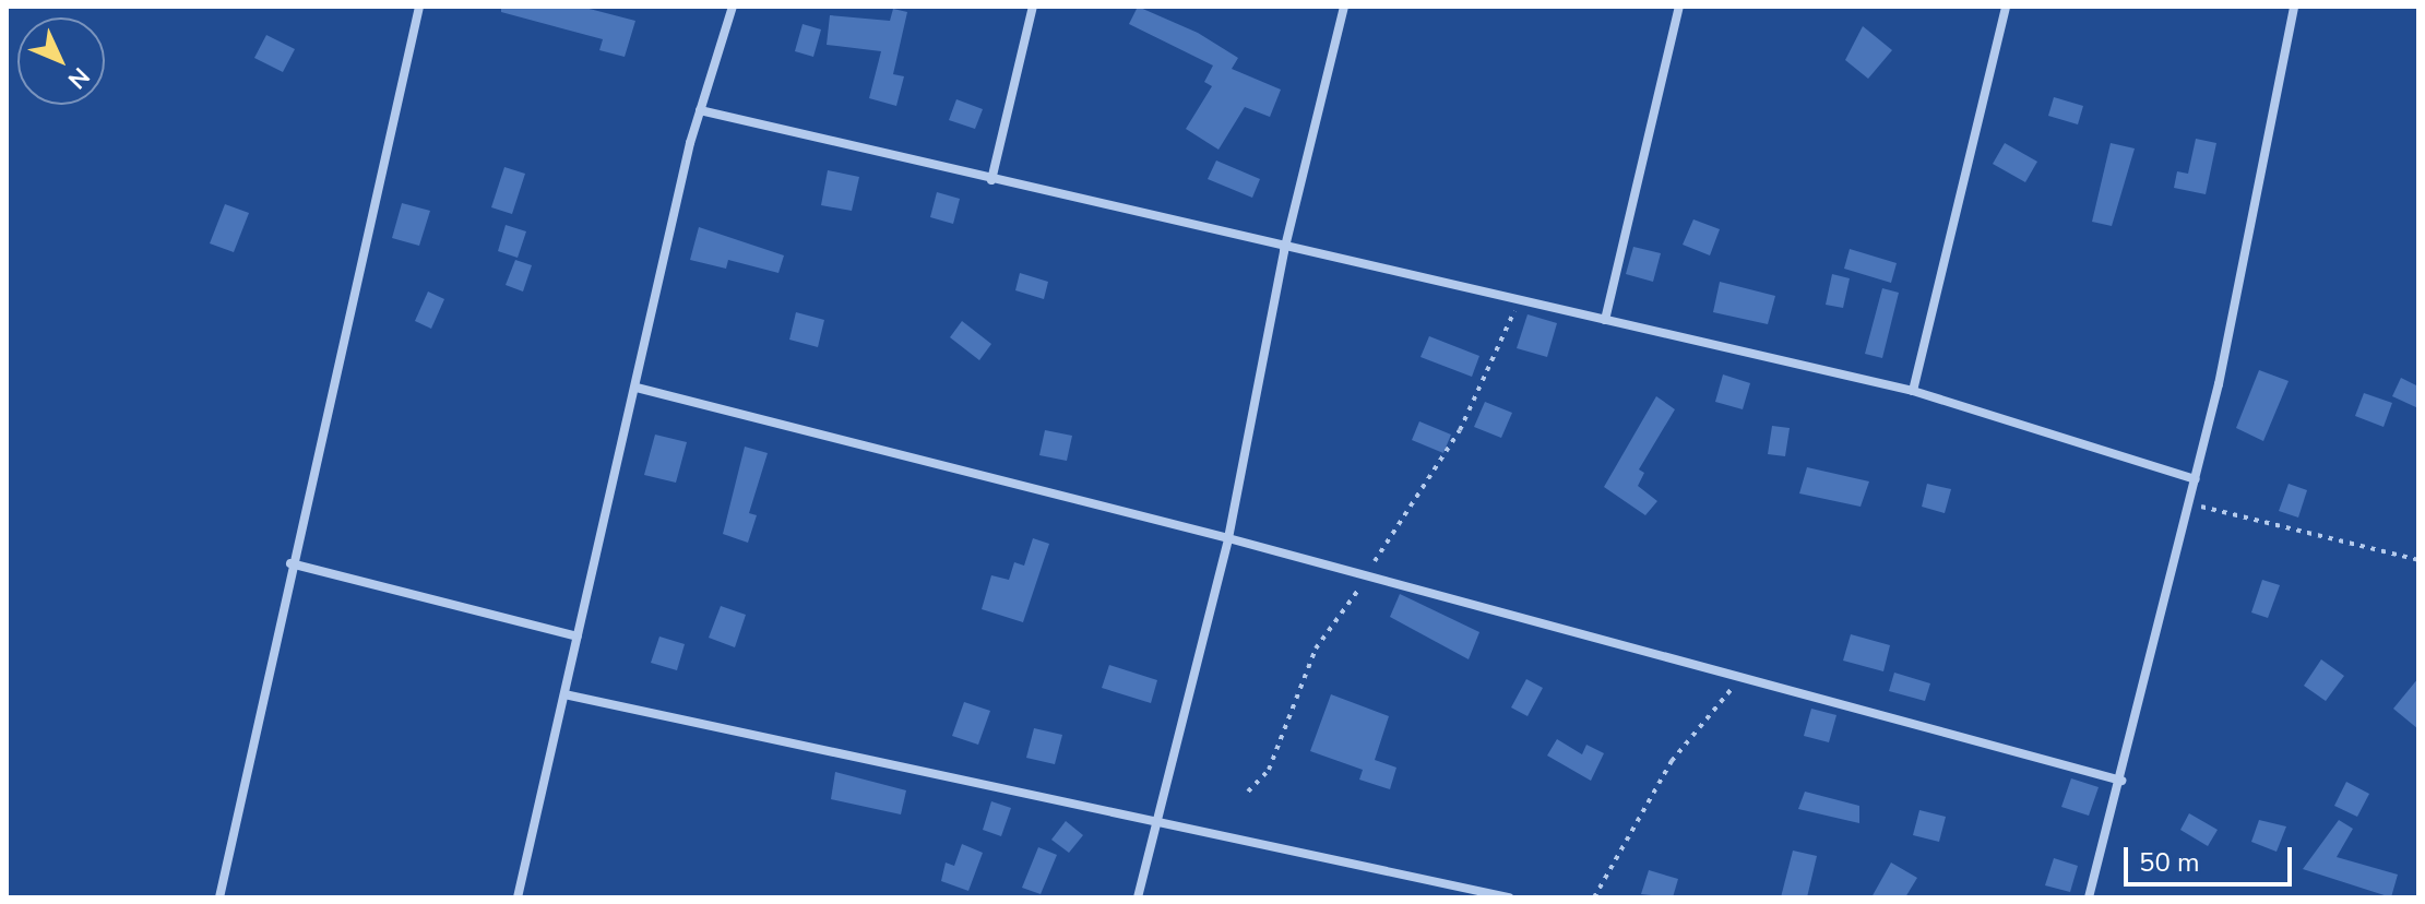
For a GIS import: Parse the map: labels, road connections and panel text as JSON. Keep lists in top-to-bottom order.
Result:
{
  "scale_bar": "50 m",
  "north": "bottom right"
}
